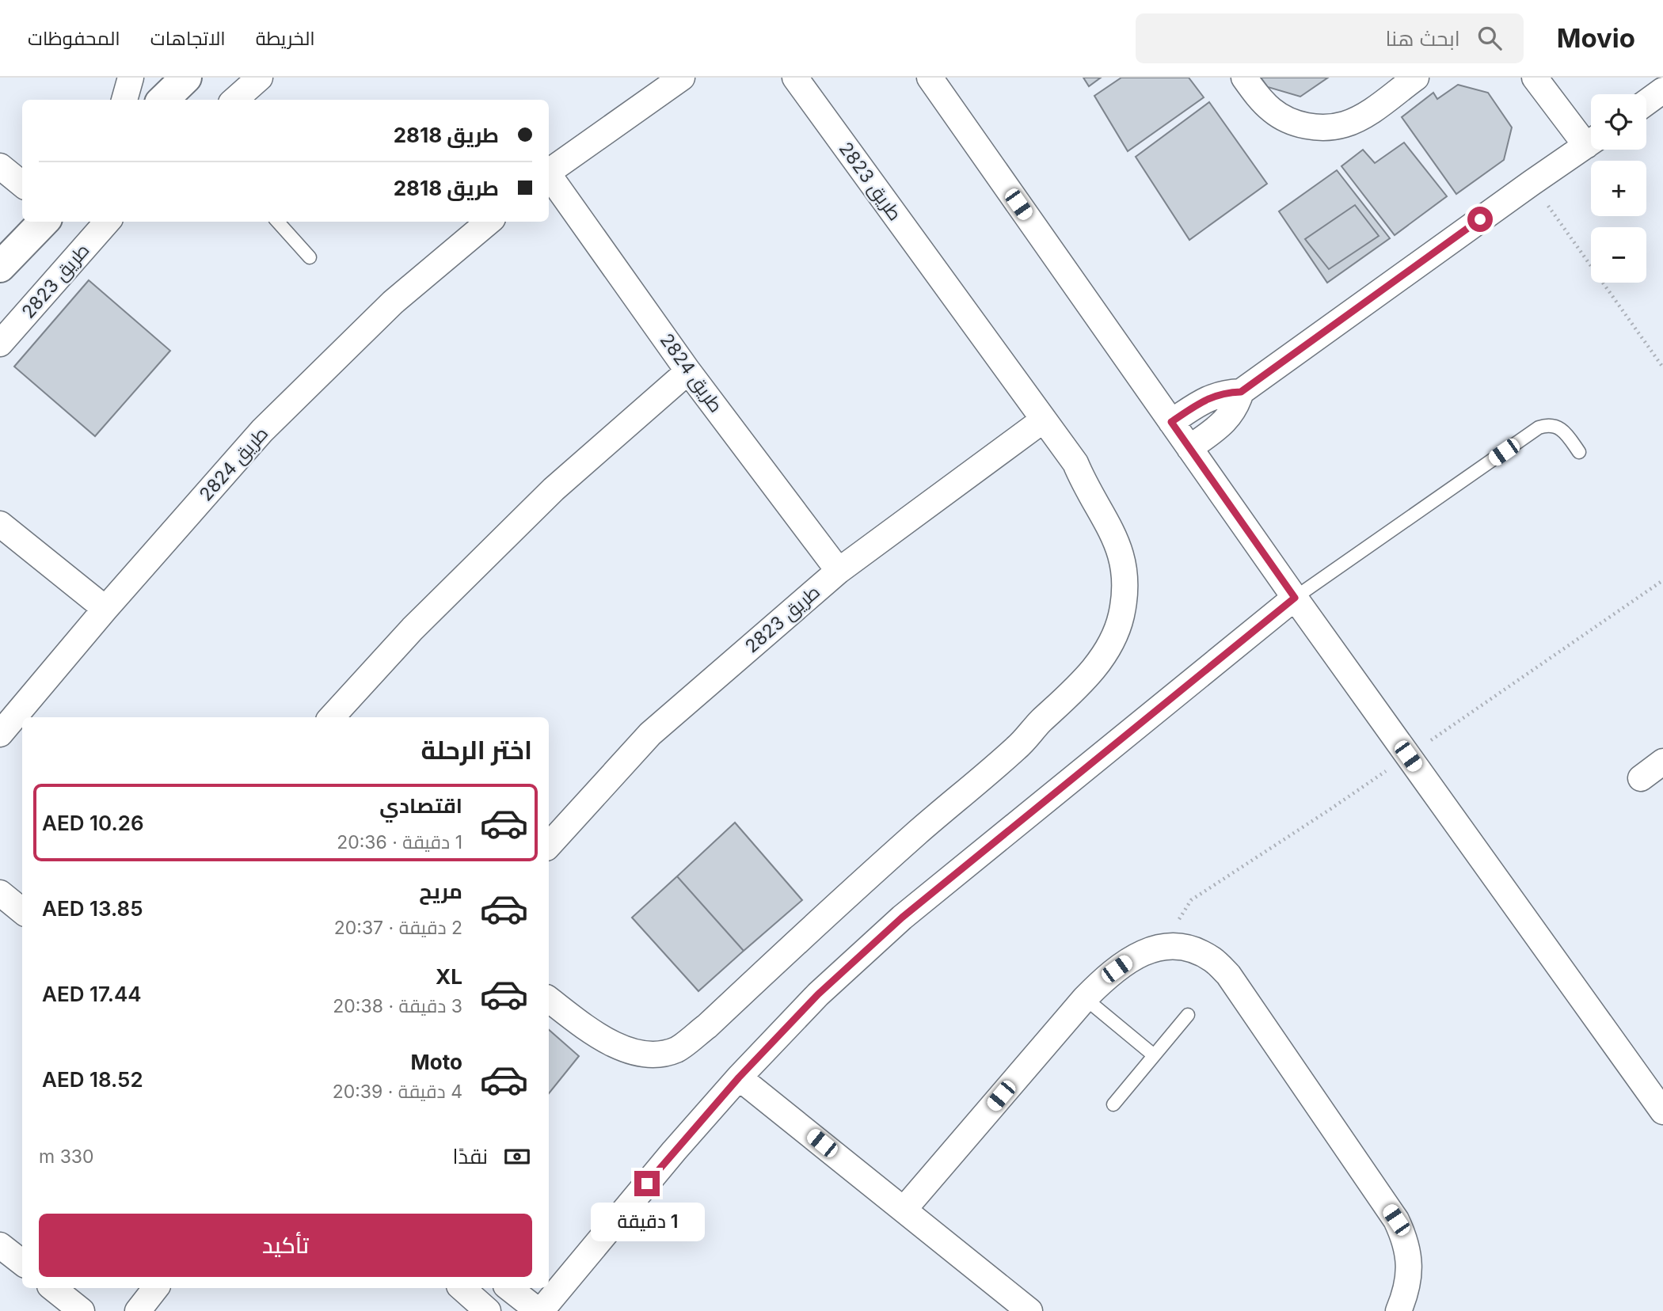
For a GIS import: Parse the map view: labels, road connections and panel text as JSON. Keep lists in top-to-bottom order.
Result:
{
  "streets": {
    "street": ["طريق 2823", "طريق 2824"]
  },
  "crossings": [
    ["طريق 2823", "طريق 2824"]
  ],
  "page": {
    "header": "Movio",
    "search": "ابحث هنا",
    "nav": ["الخريطة", "الاتجاهات", "المحفوظات"],
    "map_buttons": ["+", "−"],
    "banner": ["طريق 2818", "طريق 2818"],
    "heading": "اختر الرحلة",
    "list": [
      {
        "name": "اقتصادي",
        "note": "1 دقيقة · 20:36",
        "value": "AED 10.26"
      },
      {
        "name": "مريح",
        "note": "2 دقيقة · 20:37",
        "value": "AED 13.85"
      },
      {
        "name": "XL",
        "note": "3 دقيقة · 20:38",
        "value": "AED 17.44"
      },
      {
        "name": "Moto",
        "note": "4 دقيقة · 20:39",
        "value": "AED 18.52"
      }
    ],
    "pay": ["نقدًا", "330 m"],
    "bubble": "1 دقيقة",
    "buttons": "تأكيد"
  }
}
